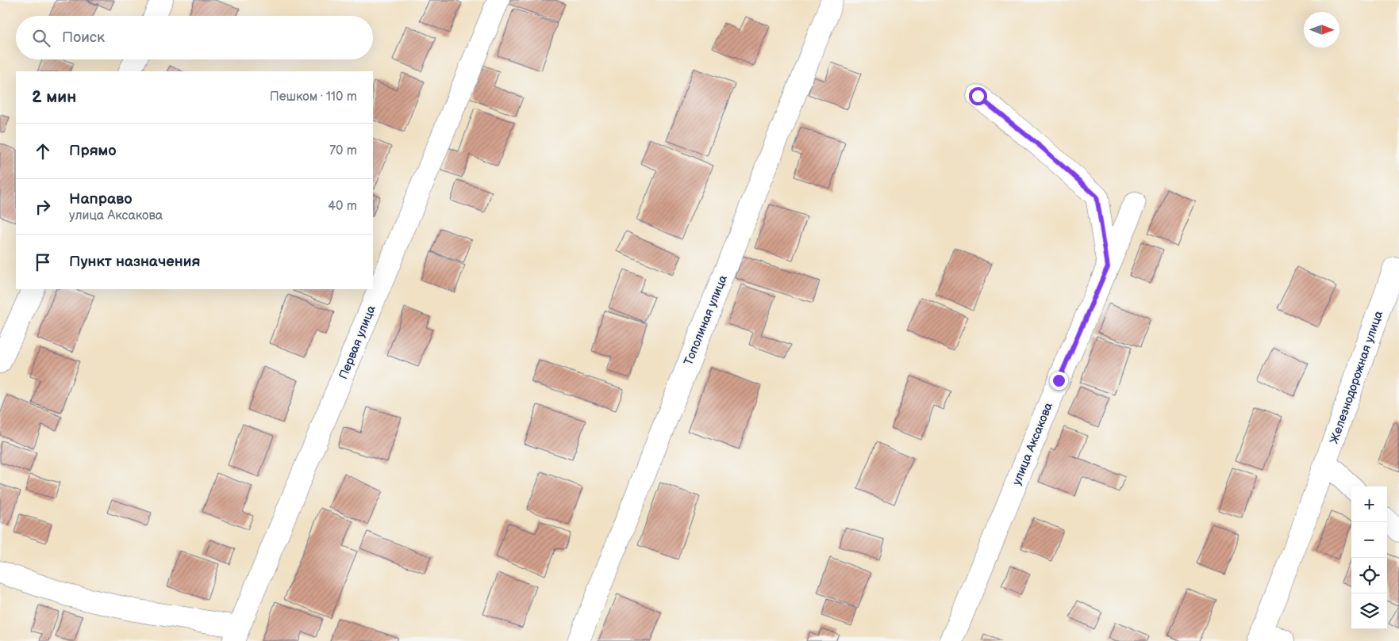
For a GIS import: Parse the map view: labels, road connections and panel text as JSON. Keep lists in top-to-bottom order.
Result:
{
  "streets": {
    "street": [
      "Тополиная улица",
      "Первая улица",
      "Железнодорожная улица",
      "улица Аксакова"
    ]
  },
  "north": "right",
  "page": {
    "search": "Поиск",
    "heading": ["2 мин", "Пешком · 110 m"],
    "list": [
      ["Прямо", "70 m"],
      ["Направо", "улица Аксакова", "40 m"],
      "Пункт назначения"
    ],
    "map_buttons": ["+", "−"]
  }
}
